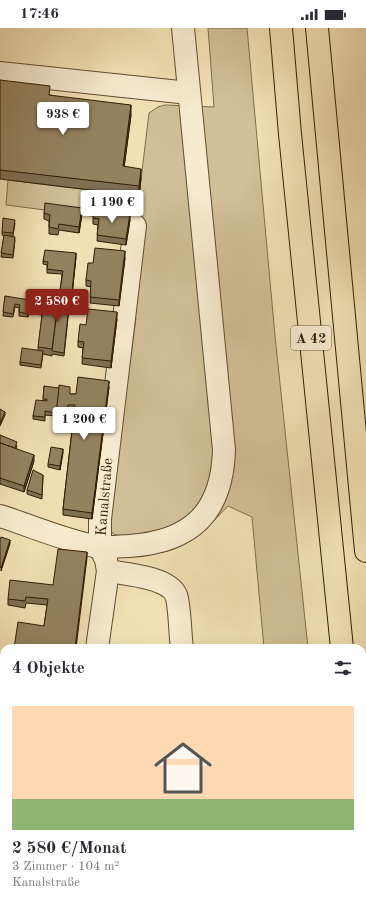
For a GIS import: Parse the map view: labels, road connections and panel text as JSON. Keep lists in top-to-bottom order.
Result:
{
  "streets": {
    "highway": ["A 42"],
    "street": ["Kanalstraße"]
  },
  "page": {
    "status": "17:46",
    "price": [
      "938 €",
      "1 190 €",
      "2 580 €",
      "1 200 €"
    ],
    "heading": "4 Objekte",
    "list": [
      {
        "name": "2 580 €/Monat",
        "note": "3 Zimmer · 104 m² · Kanalstraße"
      }
    ]
  }
}
